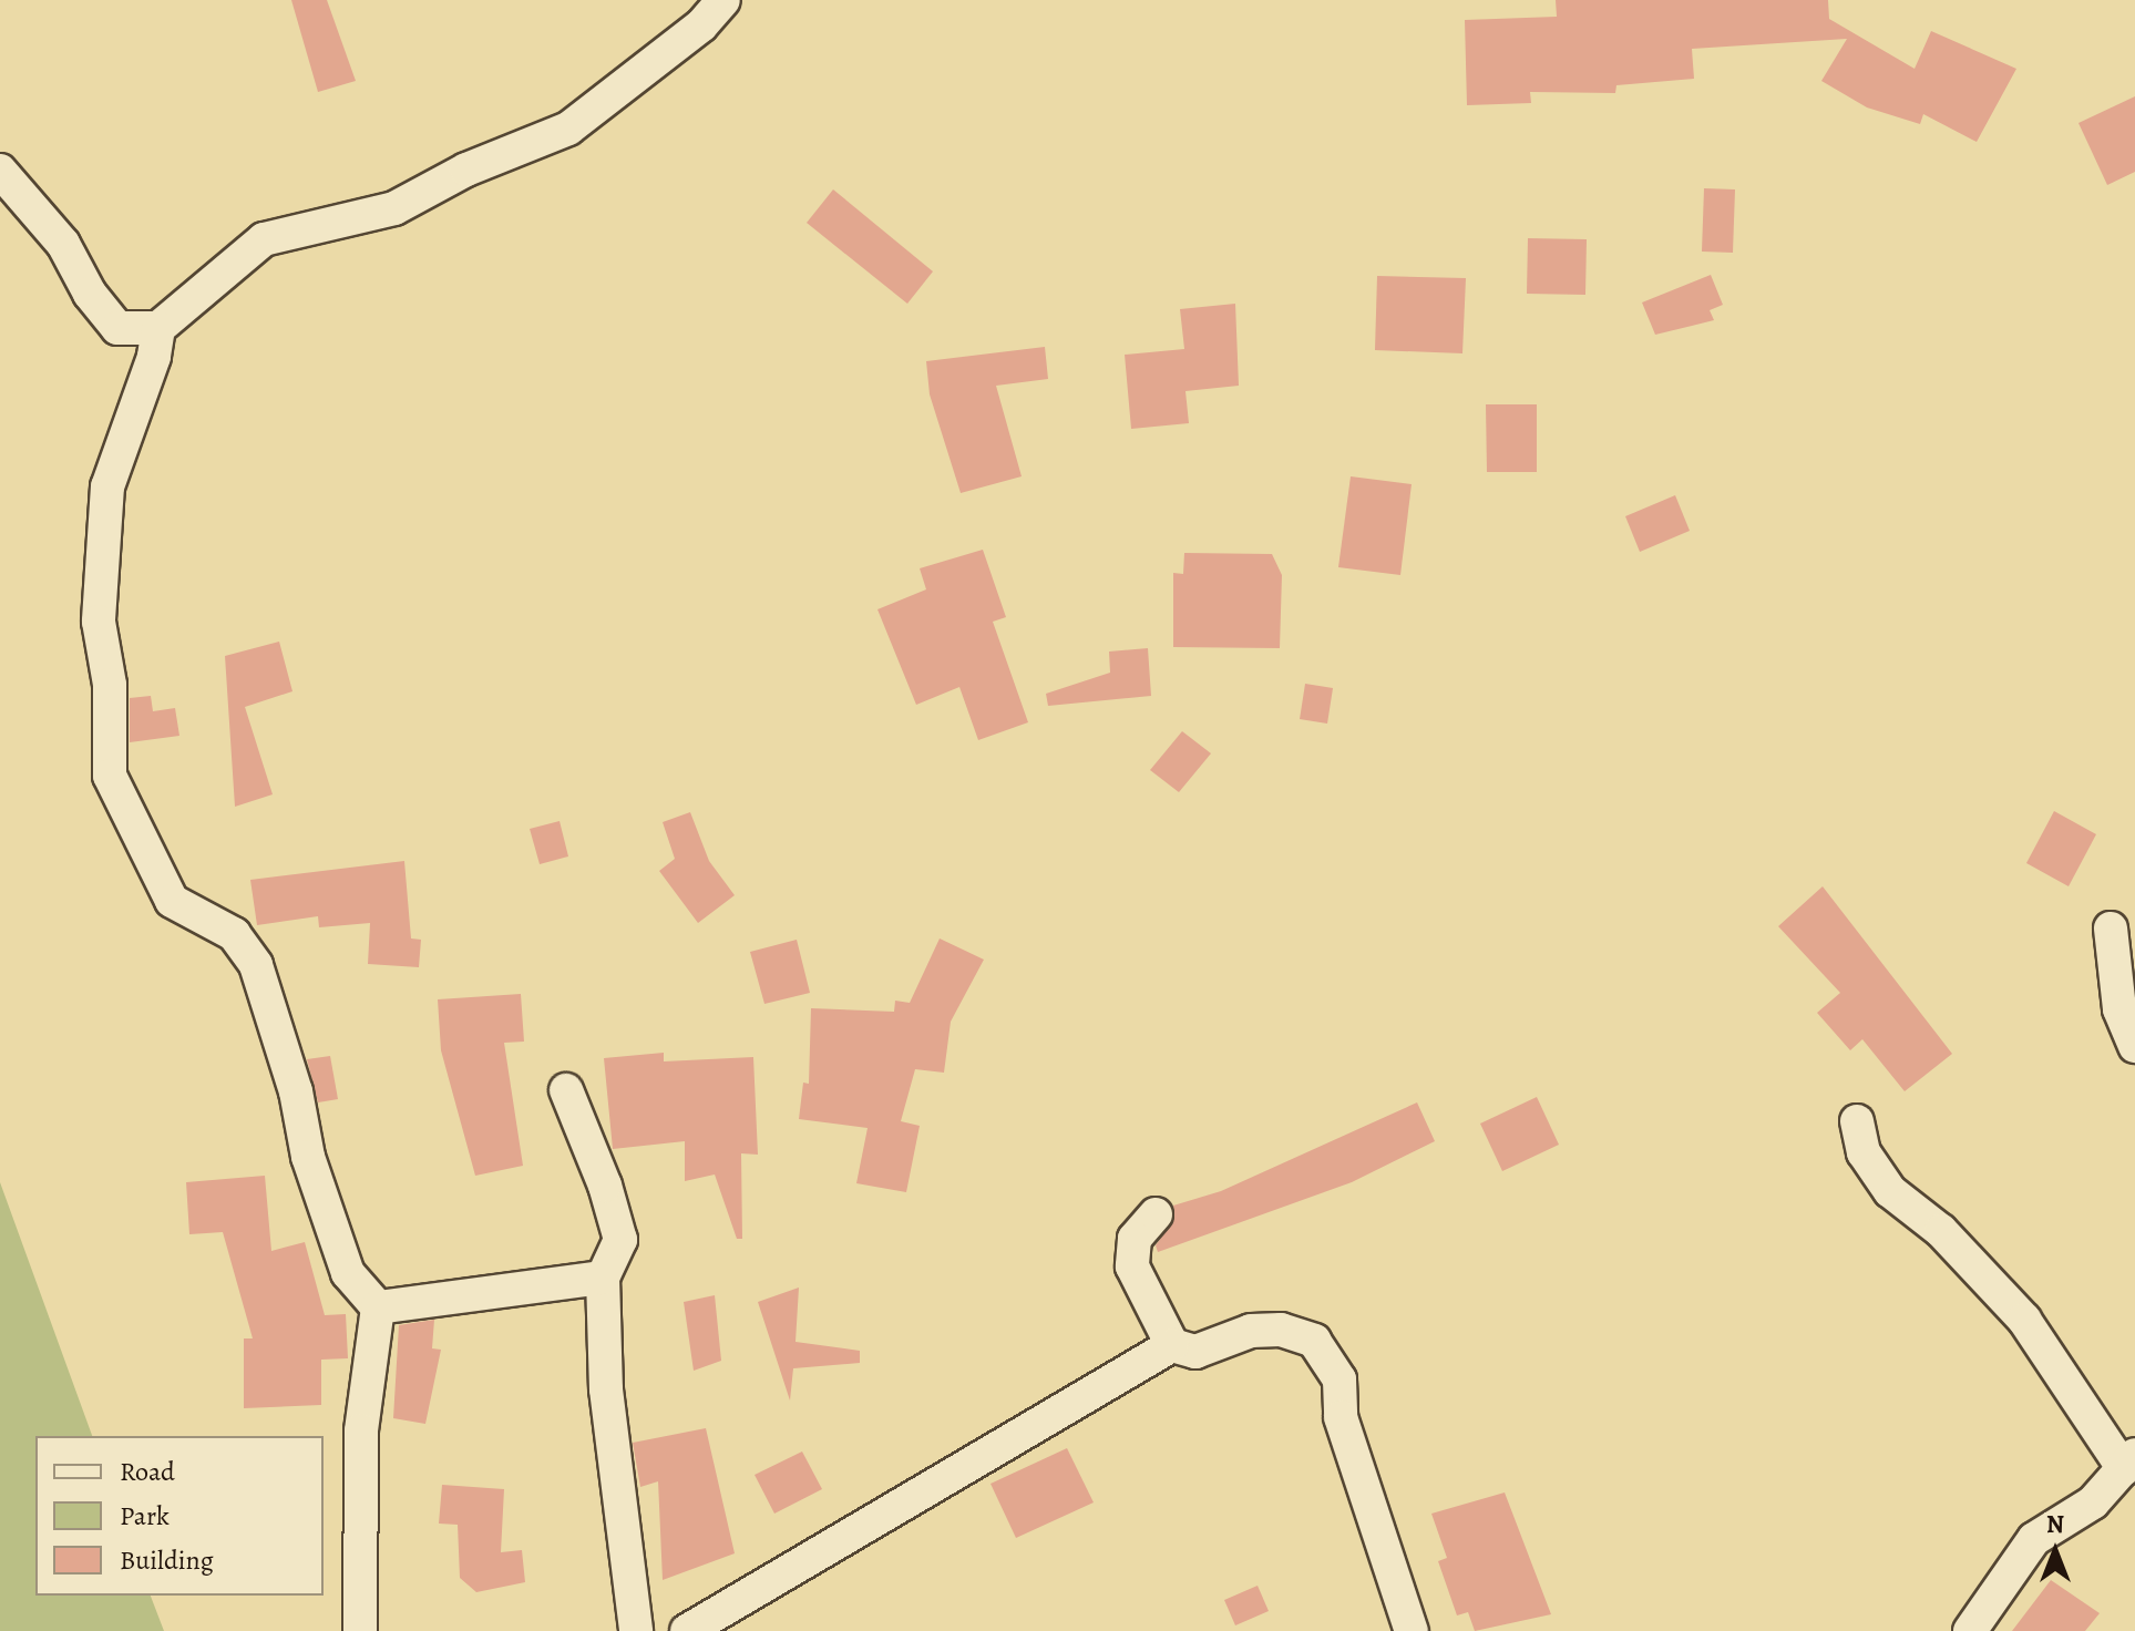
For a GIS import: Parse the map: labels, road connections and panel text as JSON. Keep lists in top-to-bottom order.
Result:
{
  "legend": ["Road", "Park", "Building"],
  "north": "top"
}
